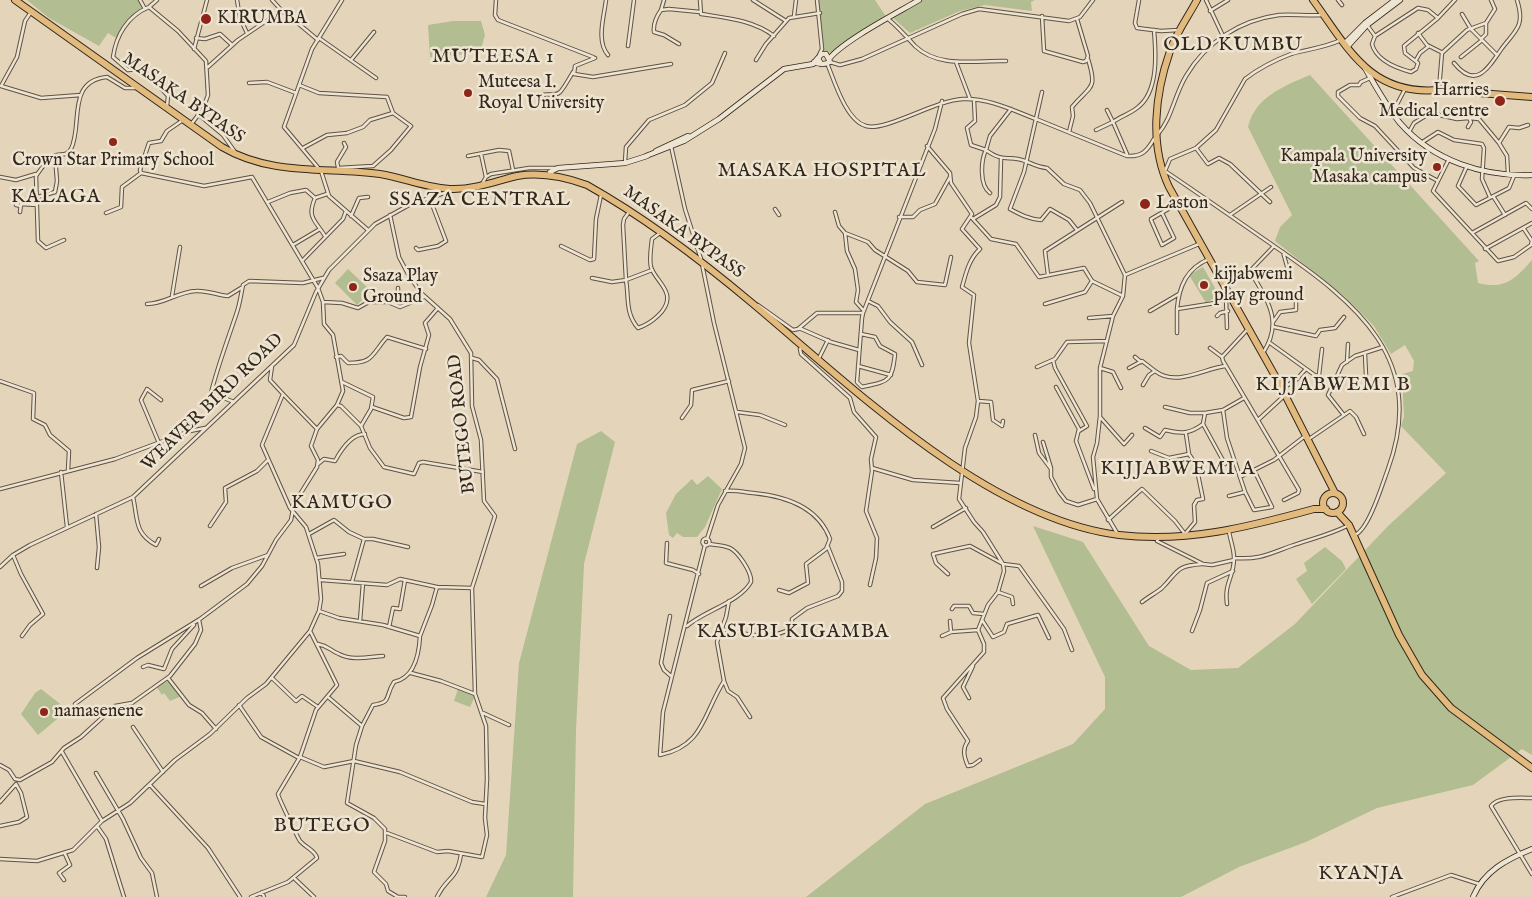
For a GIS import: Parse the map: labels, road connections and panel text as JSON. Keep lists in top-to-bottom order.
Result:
{
  "streets": {
    "highway": ["MASAKA BYPASS"],
    "street": ["WEAVER BIRD ROAD", "BUTEGO ROAD"]
  },
  "crossings": [
    ["MASAKA BYPASS", "WEAVER BIRD ROAD"],
    ["WEAVER BIRD ROAD", "BUTEGO ROAD"]
  ],
  "districts": [
    "OLD KUMBU",
    "MUTEESA 1",
    "MASAKA HOSPITAL",
    "KALAGA",
    "SSAZA CENTRAL",
    "KIJJABWEMI B",
    "KIJJABWEMI A",
    "KAMUGO",
    "KASUBI KIGAMBA",
    "BUTEGO",
    "KYANJA"
  ],
  "places": [
    "KIRUMBA",
    "Muteesa I. Royal University",
    "Harries Medical centre",
    "Crown Star Primary School",
    "Kampala University Masaka campus",
    "Laston",
    "kijjabwemi play ground",
    "Ssaza Play Ground",
    "namasenene"
  ]
}
